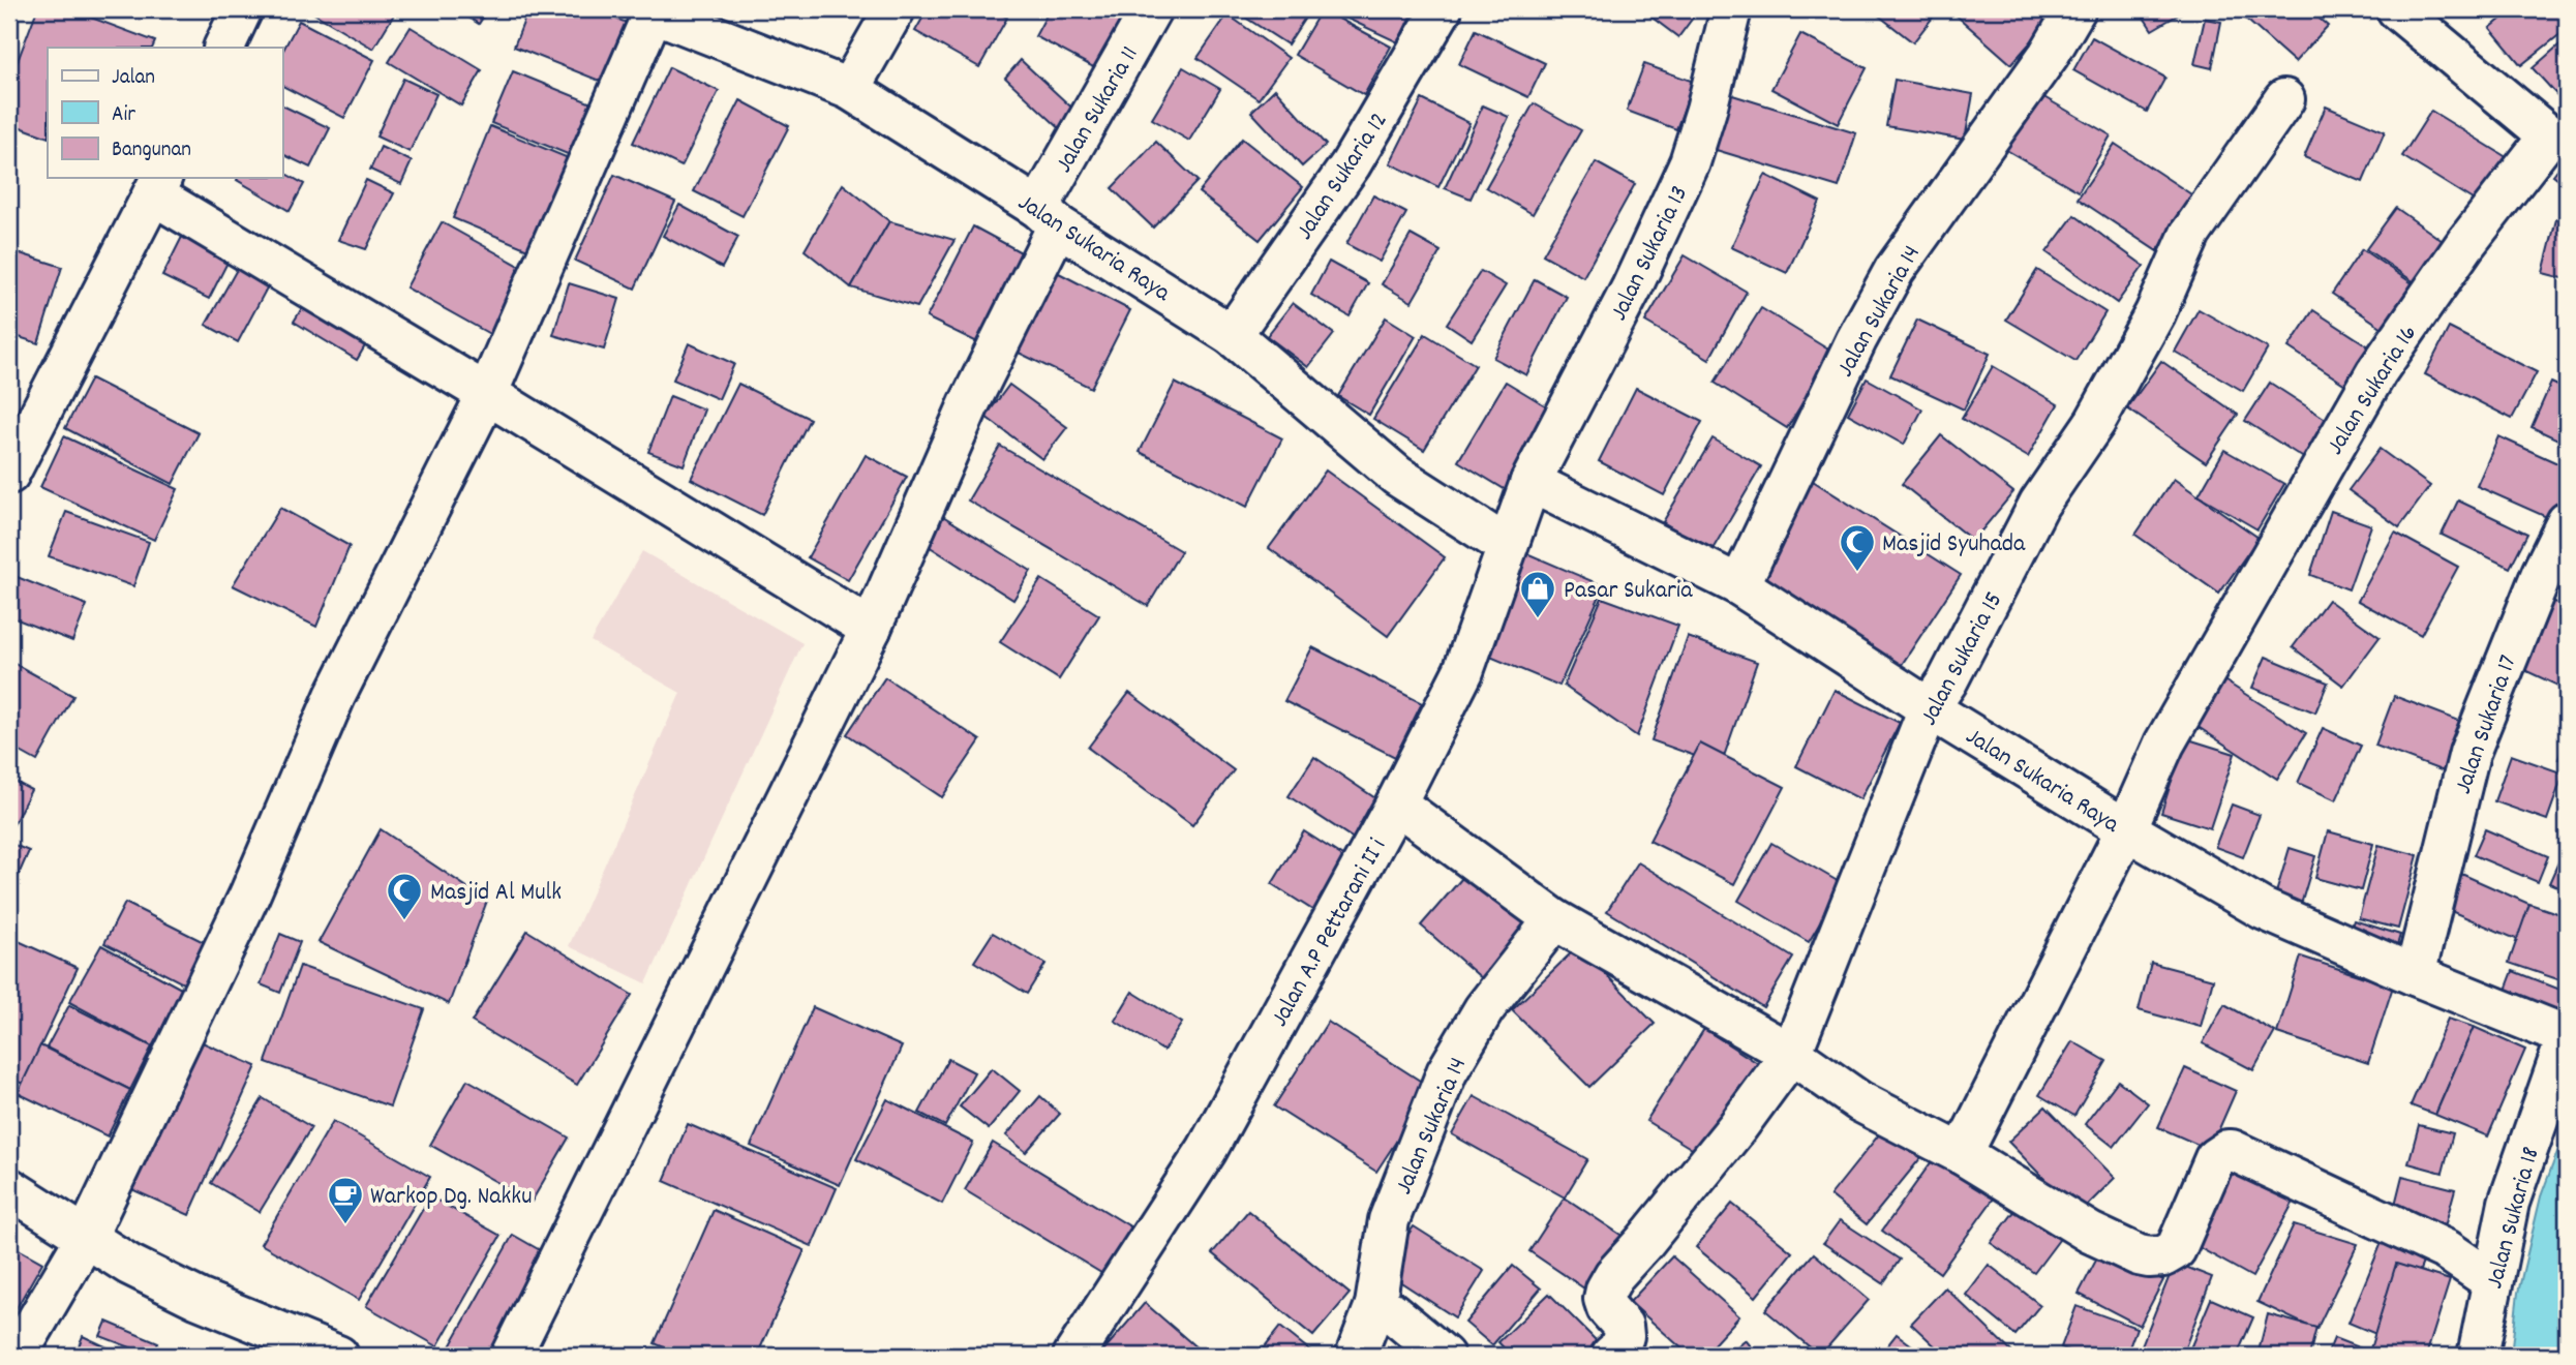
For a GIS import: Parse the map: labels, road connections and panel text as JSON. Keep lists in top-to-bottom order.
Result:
{
  "streets": {
    "street": [
      "Jalan Sukaria 11",
      "Jalan Sukaria 12",
      "Jalan Sukaria Raya",
      "Jalan Sukaria 13",
      "Jalan Sukaria 14",
      "Jalan Sukaria 16",
      "Jalan Sukaria 15",
      "Jalan Sukaria 17",
      "Jalan A.P Pettarani II i",
      "Jalan Sukaria 18"
    ]
  },
  "crossings": [
    ["Jalan Sukaria 11", "Jalan Sukaria Raya"],
    ["Jalan Sukaria 12", "Jalan Sukaria Raya"],
    ["Jalan Sukaria Raya", "Jalan Sukaria 13"],
    ["Jalan Sukaria Raya", "Jalan Sukaria 14"],
    ["Jalan Sukaria Raya", "Jalan Sukaria 16"],
    ["Jalan Sukaria Raya", "Jalan Sukaria 15"],
    ["Jalan Sukaria Raya", "Jalan Sukaria 17"],
    ["Jalan Sukaria Raya", "Jalan A.P Pettarani II i"],
    ["Jalan Sukaria Raya", "Jalan Sukaria 18"],
    ["Jalan Sukaria 13", "Jalan A.P Pettarani II i"]
  ],
  "places": {
    "mosque": ["Masjid Syuhada", "Masjid Al Mulk"],
    "shop": ["Pasar Sukaria"],
    "cafe": ["Warkop Dg. Nakku"]
  },
  "legend": ["Jalan", "Air", "Bangunan"]
}
